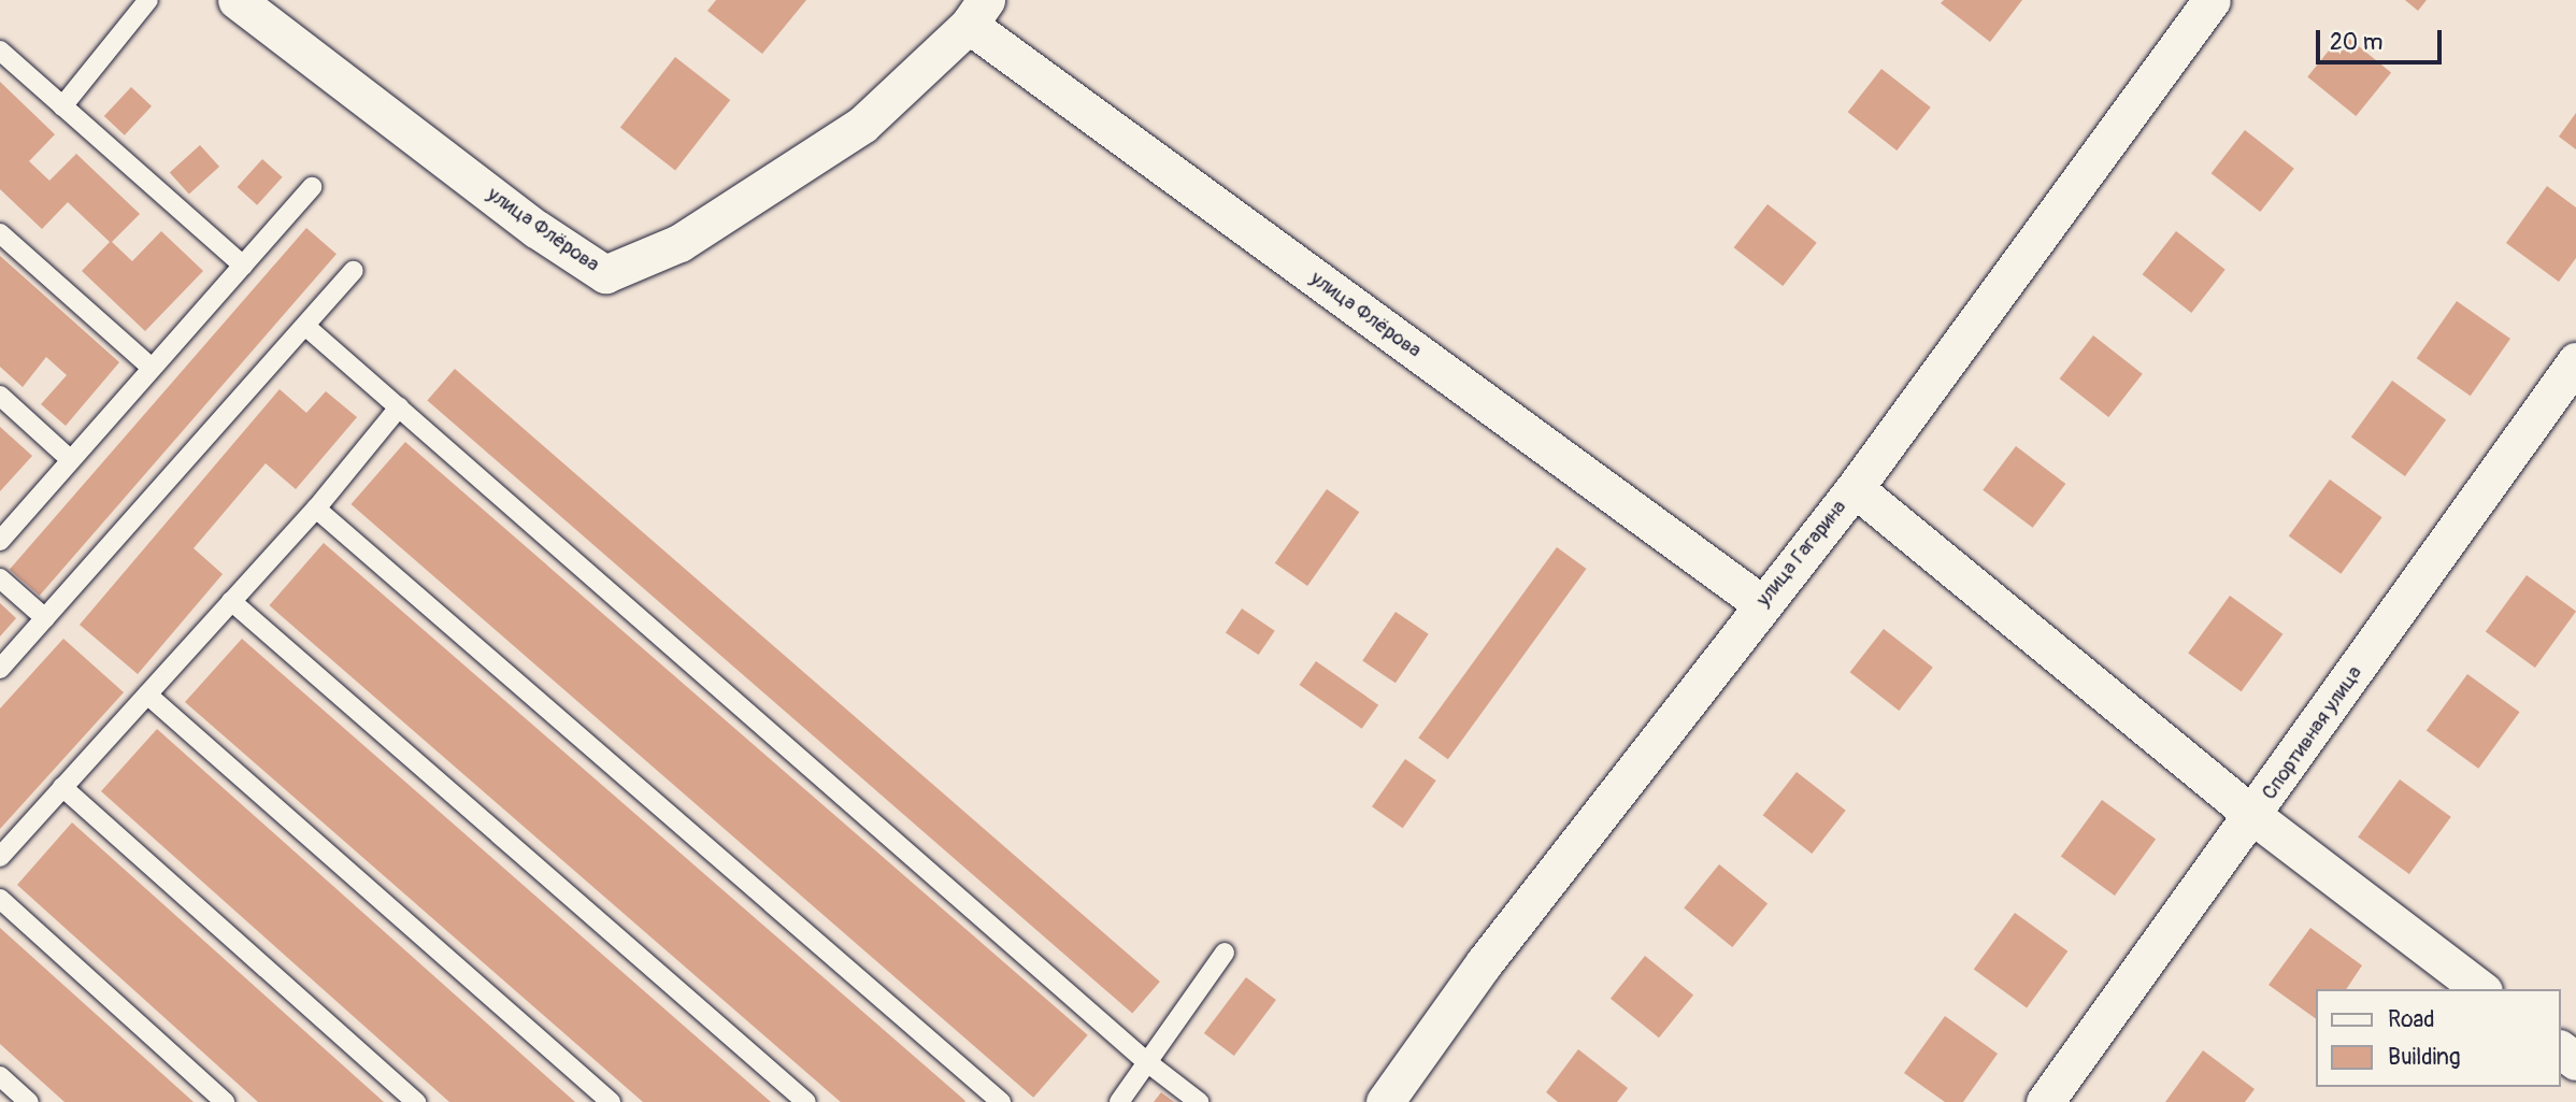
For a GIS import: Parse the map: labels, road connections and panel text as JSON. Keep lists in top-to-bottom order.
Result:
{
  "streets": {
    "street": ["улица Флёрова", "улица Гагарина", "Спортивная улица"]
  },
  "crossings": [
    ["улица Флёрова", "улица Гагарина"]
  ],
  "legend": ["Road", "Building"],
  "scale_bar": "20 m"
}
